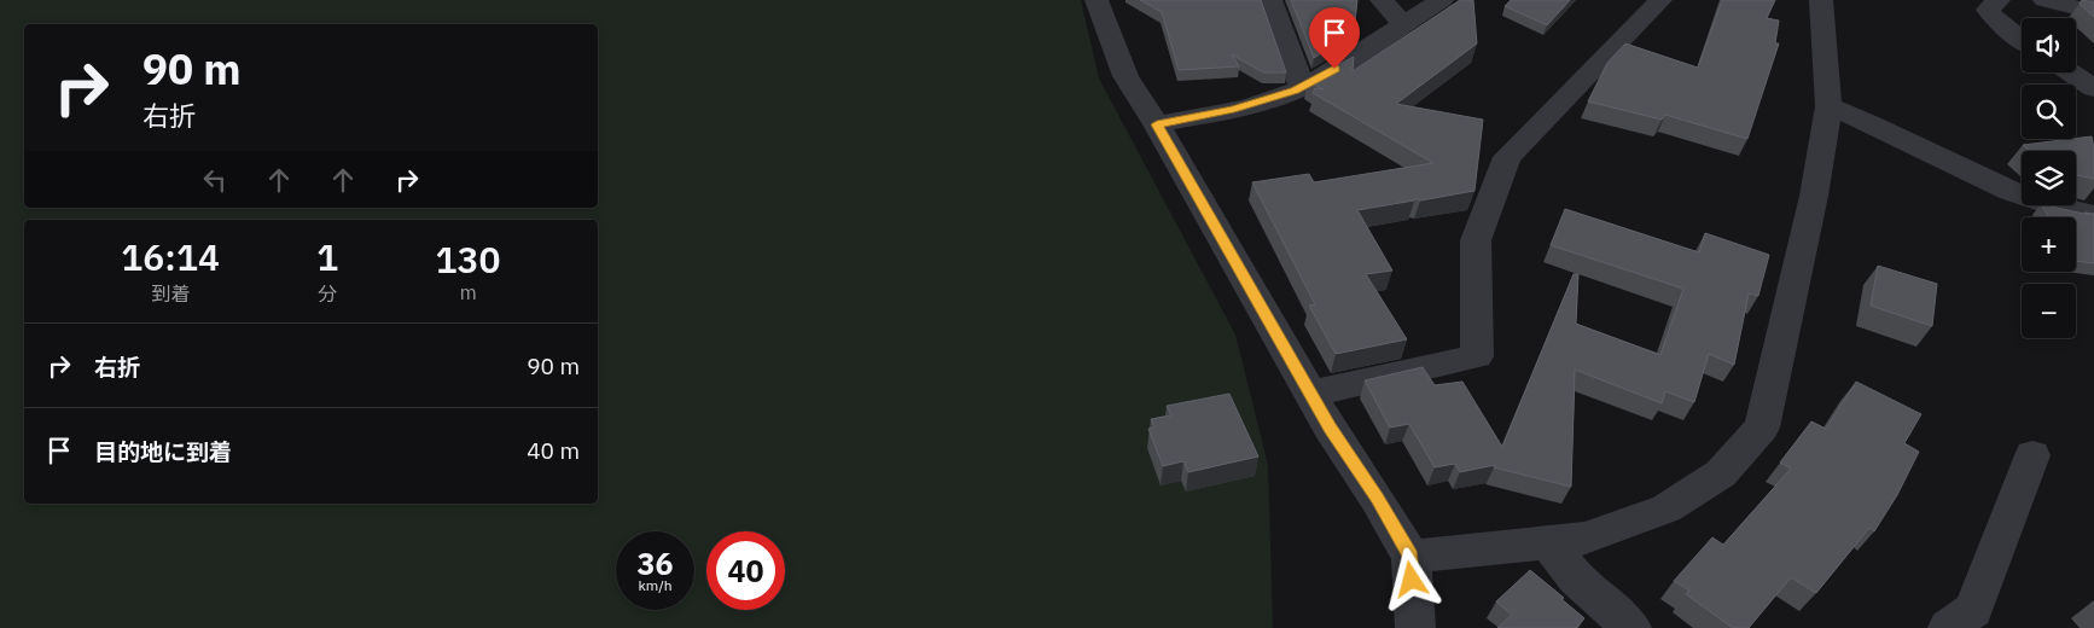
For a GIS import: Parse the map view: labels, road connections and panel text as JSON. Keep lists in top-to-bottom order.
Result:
{
  "page": {
    "map_buttons": ["+", "−"],
    "turn": ["90 m", "右折"],
    "eta": [
      "16:14",
      "到着",
      "1",
      "分",
      "130",
      "m"
    ],
    "list": [
      {
        "name": "右折",
        "value": "90 m"
      },
      {
        "name": "目的地に到着",
        "value": "40 m"
      }
    ],
    "speed": "36 km/h",
    "limit": "40"
  }
}
